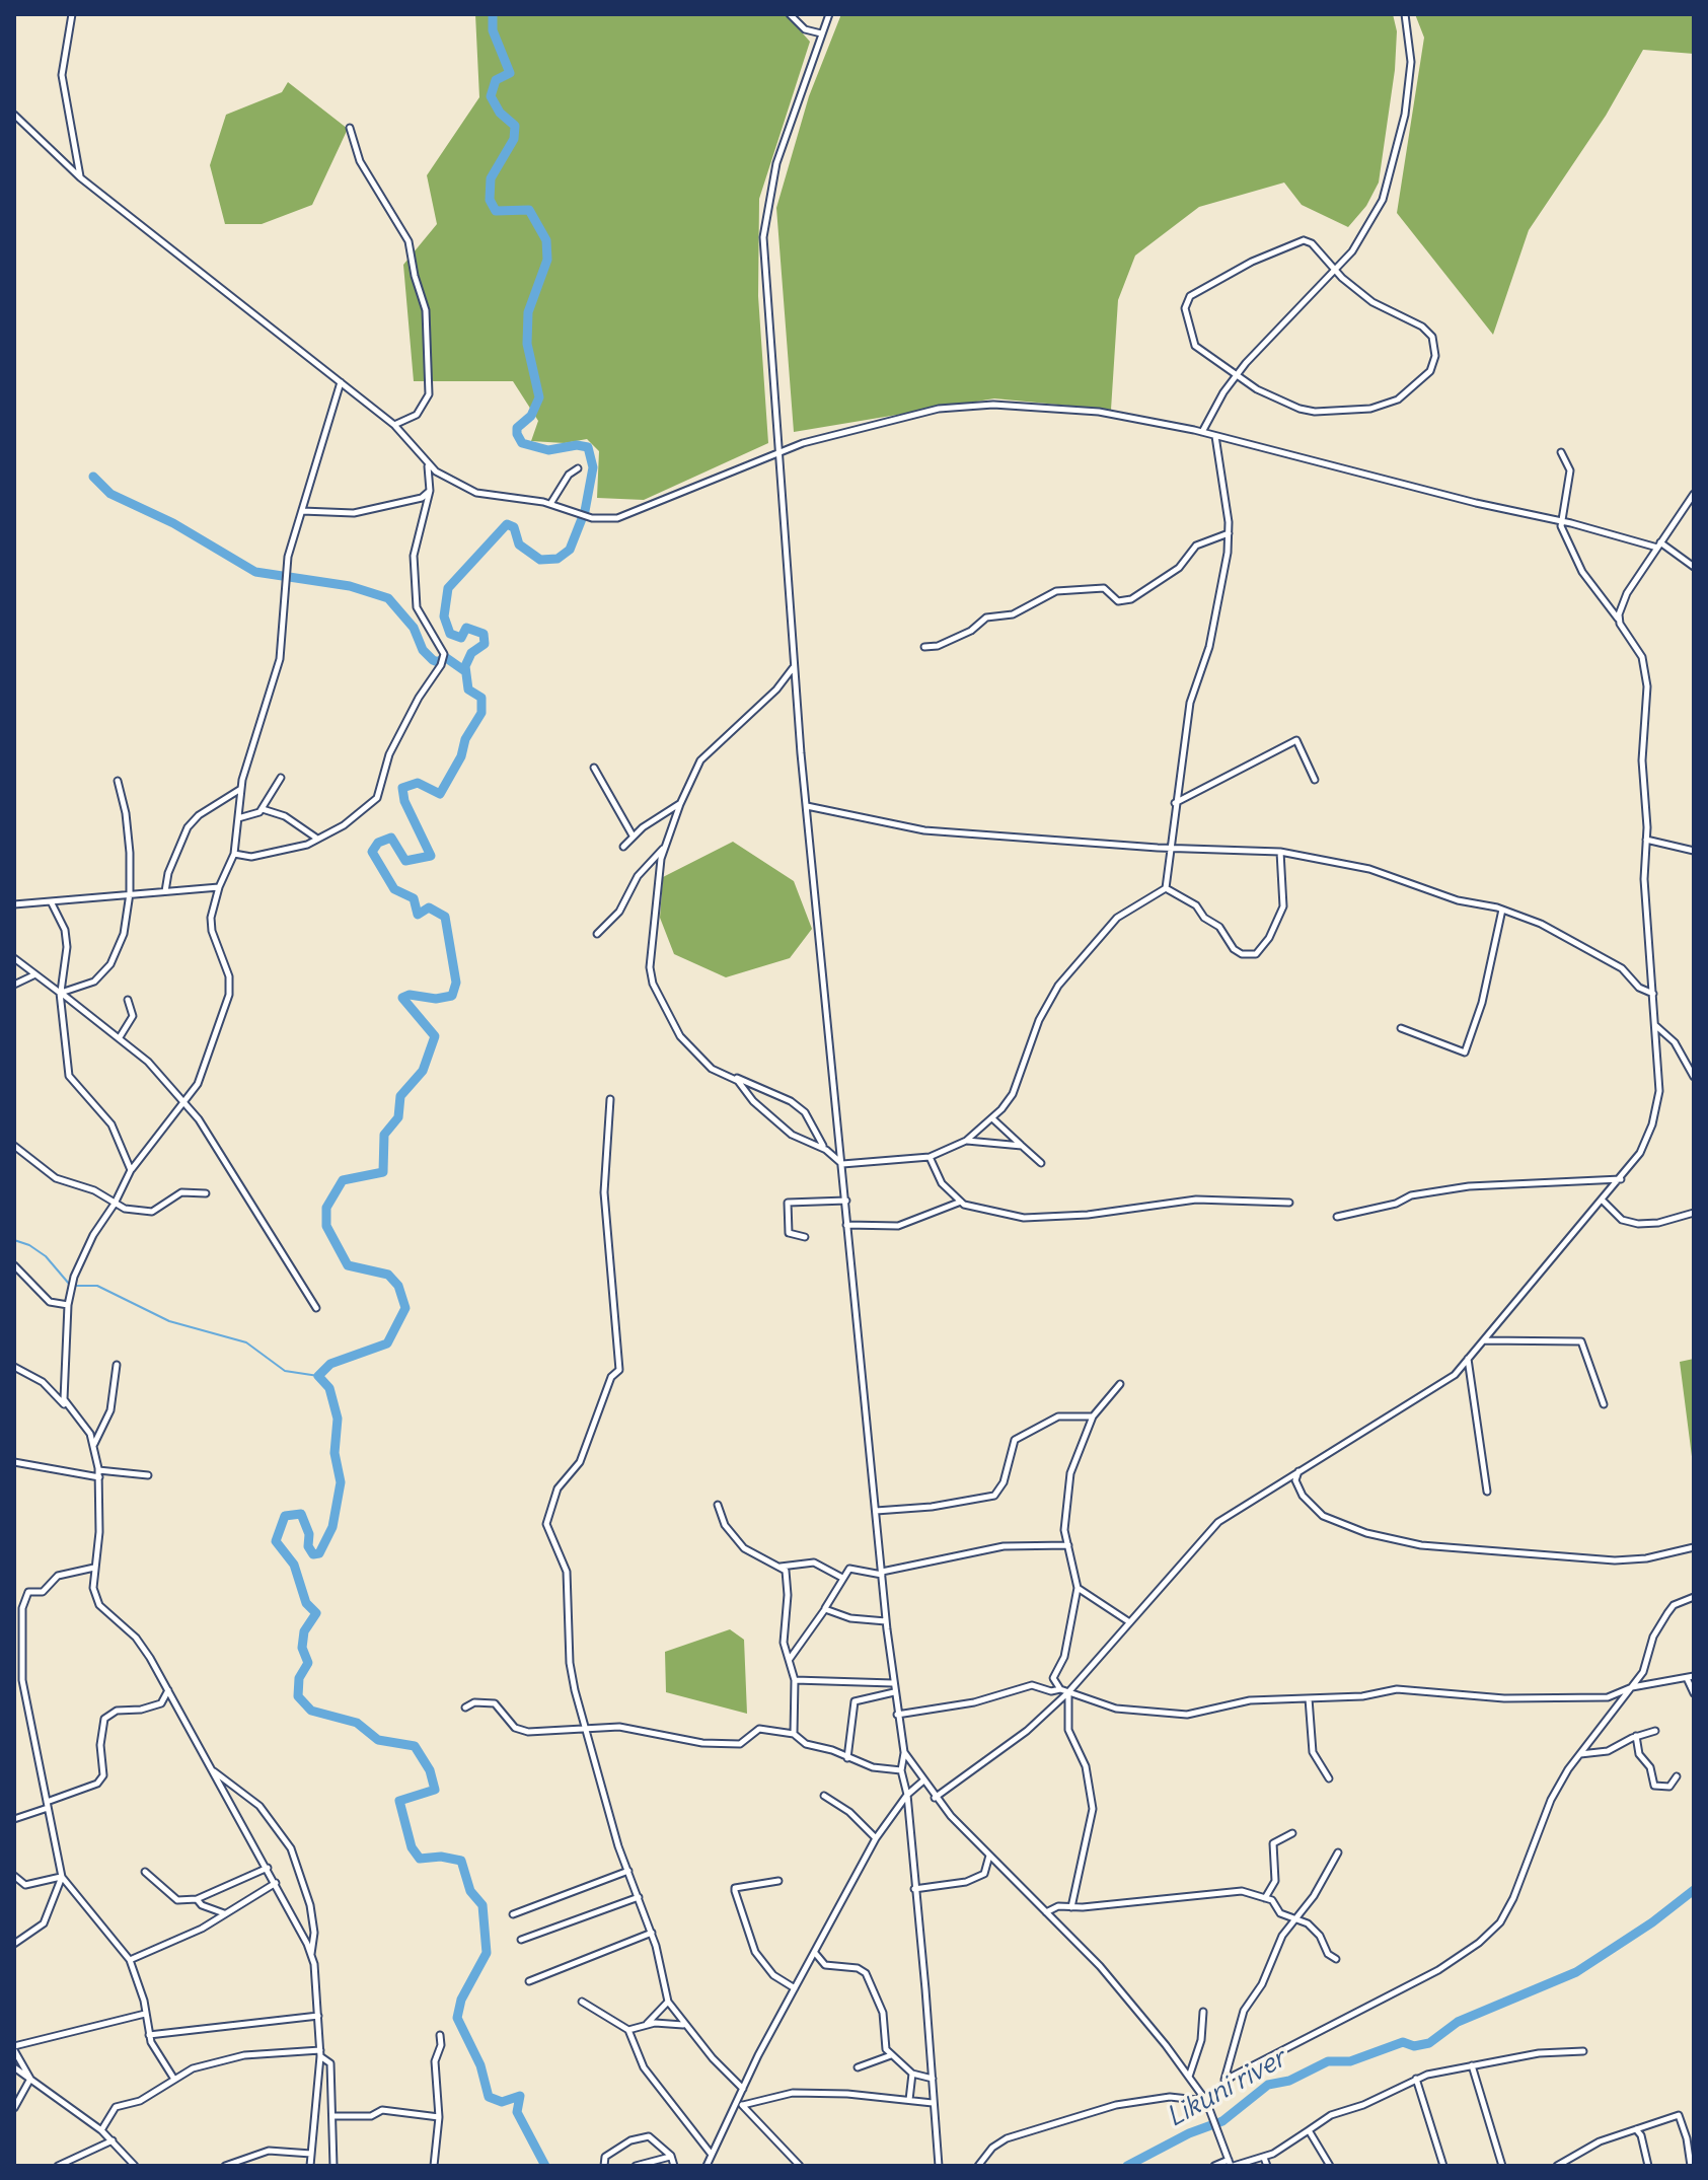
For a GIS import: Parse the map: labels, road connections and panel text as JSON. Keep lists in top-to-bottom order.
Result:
{
  "water": ["Likuni river"]
}
